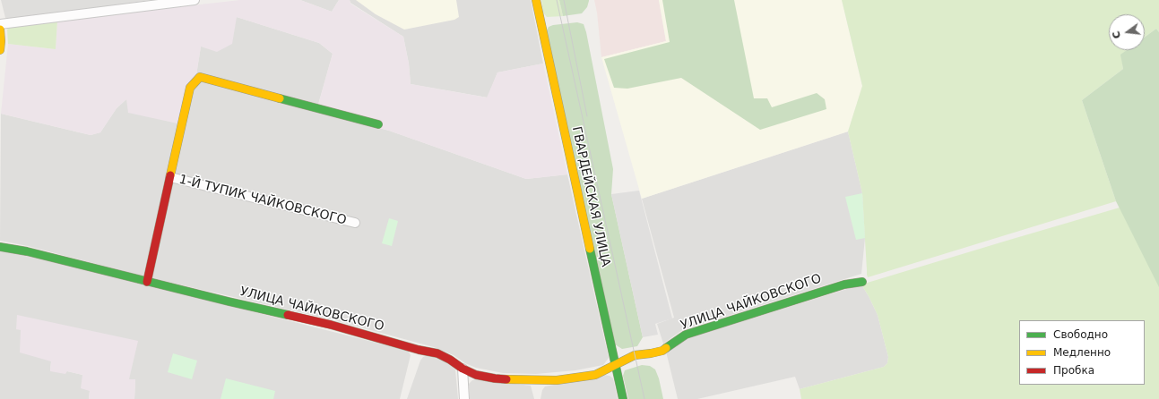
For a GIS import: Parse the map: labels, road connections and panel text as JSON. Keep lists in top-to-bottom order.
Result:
{
  "streets": {
    "street": ["ГВАРДЕЙСКАЯ УЛИЦА", "1-Й ТУПИК ЧАЙКОВСКОГО", "УЛИЦА ЧАЙКОВСКОГО"]
  },
  "crossings": [
    ["ГВАРДЕЙСКАЯ УЛИЦА", "УЛИЦА ЧАЙКОВСКОГО"]
  ],
  "legend": ["Свободно", "Медленно", "Пробка"],
  "north": "left"
}
